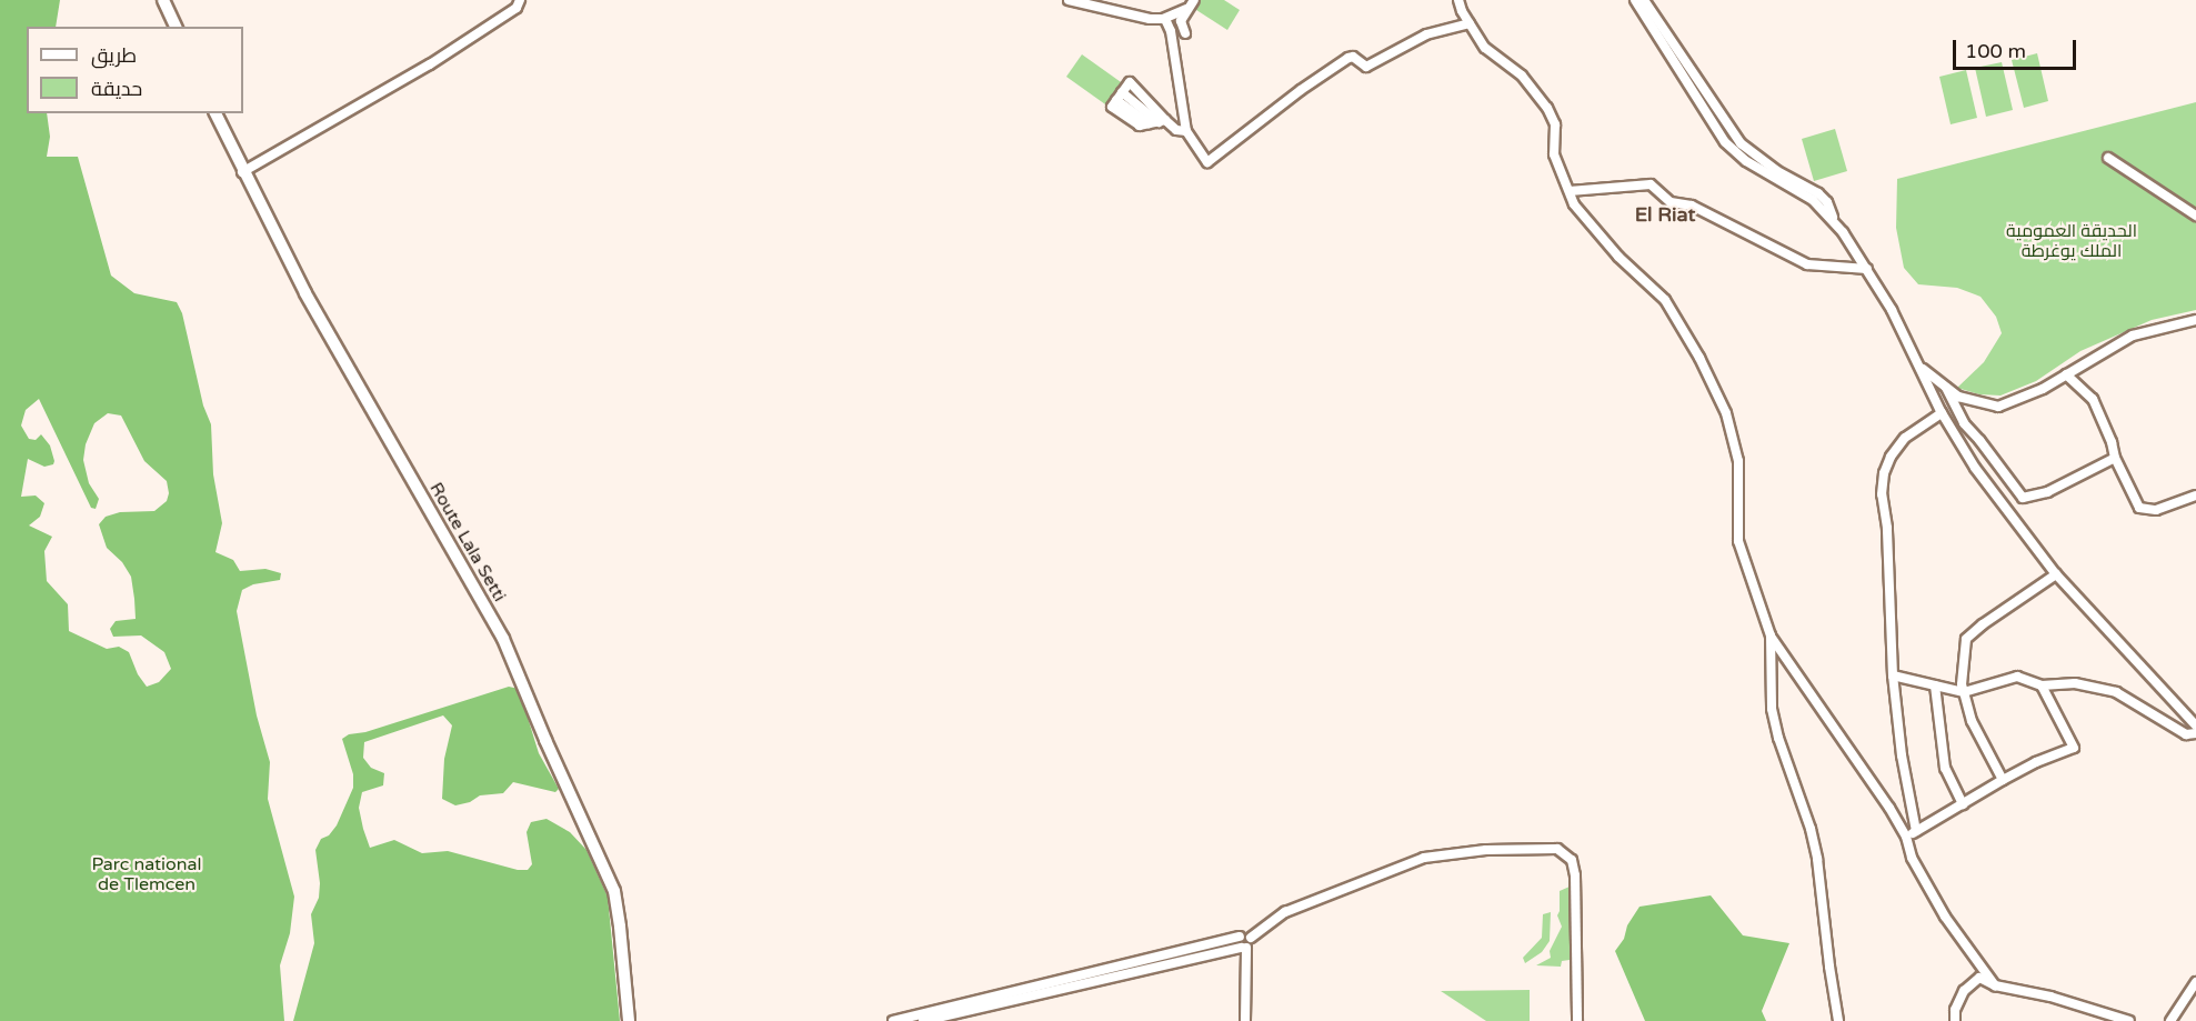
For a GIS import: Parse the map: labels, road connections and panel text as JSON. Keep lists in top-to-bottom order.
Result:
{
  "streets": {
    "main road": ["Route Lala Setti"]
  },
  "districts": ["El Riat"],
  "parks": ["الحديقة العمومية الملك يوغرطة", "Parc national de Tlemcen"],
  "legend": ["طريق", "حديقة"],
  "scale_bar": "100 m"
}
